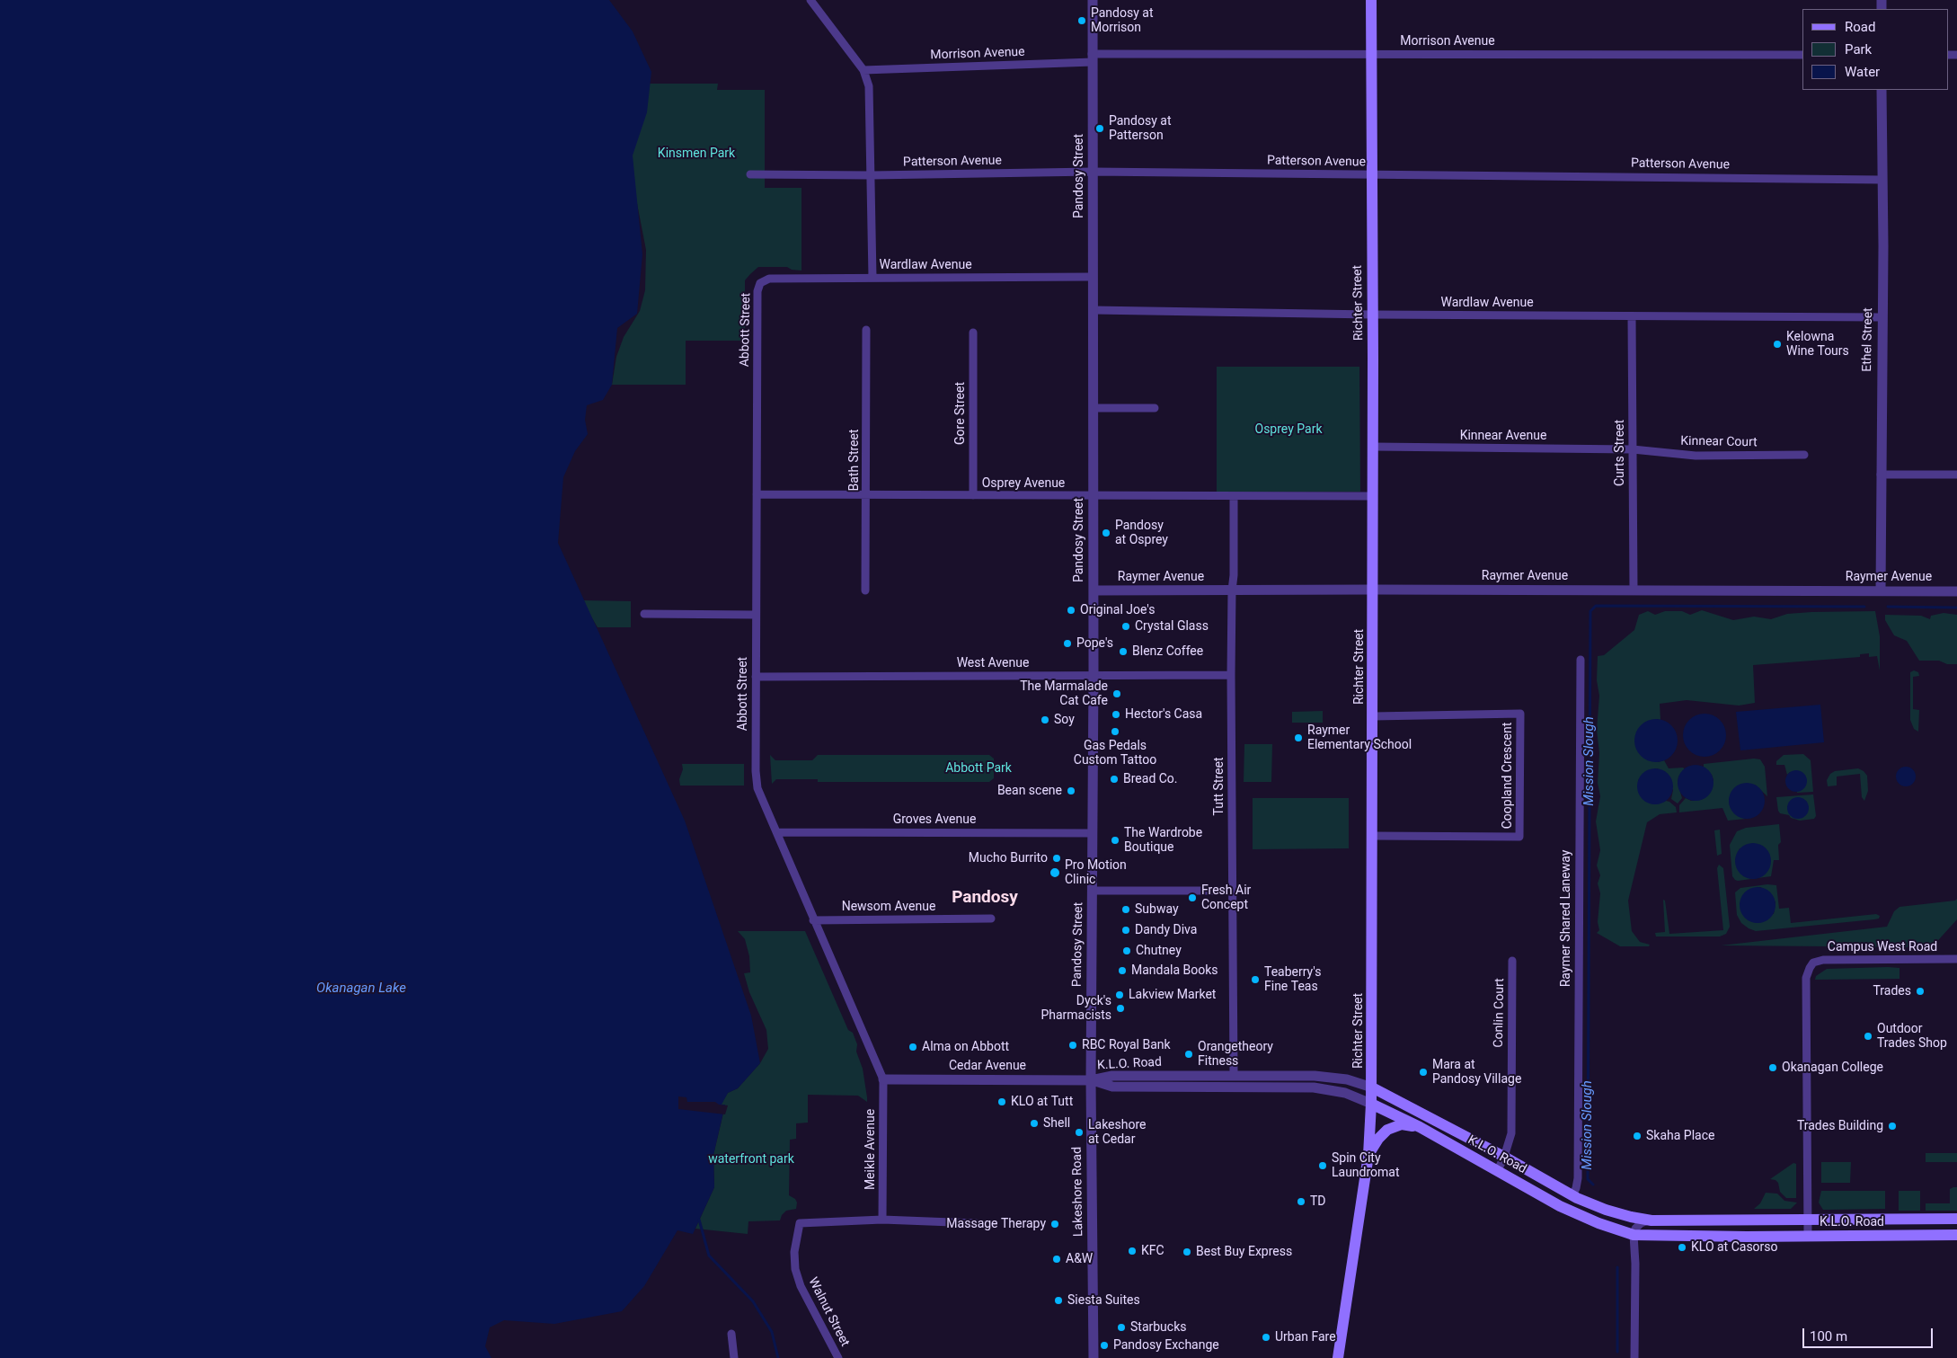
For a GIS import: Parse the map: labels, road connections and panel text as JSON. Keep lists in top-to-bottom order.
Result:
{
  "streets": {
    "main road": ["Richter Street", "K.L.O. Road"],
    "street": [
      "Morrison Avenue",
      "Patterson Avenue",
      "Pandosy Street",
      "Wardlaw Avenue",
      "Abbott Street",
      "Ethel Street",
      "Gore Street",
      "Kinnear Avenue",
      "Kinnear Court",
      "Curts Street",
      "Bath Street",
      "Osprey Avenue",
      "Raymer Avenue",
      "West Avenue",
      "Coopland Crescent",
      "Tutt Street",
      "Groves Avenue",
      "Newsom Avenue",
      "Raymer Shared Laneway",
      "Campus West Road",
      "Conlin Court",
      "Cedar Avenue",
      "Meikle Avenue",
      "Lakeshore Road",
      "Walnut Street"
    ]
  },
  "crossings": [
    ["Morrison Avenue", "Pandosy Street"],
    ["Morrison Avenue", "Richter Street"],
    ["Patterson Avenue", "Pandosy Street"],
    ["Patterson Avenue", "Richter Street"],
    ["Patterson Avenue", "Ethel Street"],
    ["Pandosy Street", "Wardlaw Avenue"],
    ["Pandosy Street", "Osprey Avenue"],
    ["Pandosy Street", "Raymer Avenue"],
    ["Pandosy Street", "West Avenue"],
    ["Pandosy Street", "Groves Avenue"],
    ["Pandosy Street", "K.L.O. Road"],
    ["Pandosy Street", "Cedar Avenue"],
    ["Pandosy Street", "Lakeshore Road"],
    ["Wardlaw Avenue", "Richter Street"],
    ["Wardlaw Avenue", "Abbott Street"],
    ["Wardlaw Avenue", "Ethel Street"],
    ["Wardlaw Avenue", "Curts Street"],
    ["Richter Street", "Kinnear Avenue"],
    ["Richter Street", "Osprey Avenue"],
    ["Richter Street", "Raymer Avenue"],
    ["Richter Street", "Coopland Crescent"],
    ["Richter Street", "K.L.O. Road"],
    ["Abbott Street", "Osprey Avenue"],
    ["Abbott Street", "West Avenue"],
    ["Abbott Street", "Groves Avenue"],
    ["Abbott Street", "Newsom Avenue"],
    ["Abbott Street", "Cedar Avenue"],
    ["Abbott Street", "Meikle Avenue"],
    ["Ethel Street", "Raymer Avenue"],
    ["Gore Street", "Osprey Avenue"],
    ["Kinnear Avenue", "Kinnear Court"],
    ["Kinnear Avenue", "Curts Street"],
    ["Kinnear Court", "Curts Street"],
    ["Curts Street", "Raymer Avenue"],
    ["Bath Street", "Osprey Avenue"],
    ["Osprey Avenue", "Tutt Street"],
    ["Raymer Avenue", "Tutt Street"],
    ["West Avenue", "Tutt Street"],
    ["Tutt Street", "K.L.O. Road"],
    ["Raymer Shared Laneway", "K.L.O. Road"],
    ["Campus West Road", "K.L.O. Road"],
    ["Conlin Court", "K.L.O. Road"],
    ["K.L.O. Road", "Cedar Avenue"],
    ["K.L.O. Road", "Lakeshore Road"],
    ["Cedar Avenue", "Meikle Avenue"],
    ["Cedar Avenue", "Lakeshore Road"],
    ["Meikle Avenue", "Walnut Street"]
  ],
  "districts": ["Pandosy"],
  "water": ["Mission Slough", "Okanagan Lake"],
  "parks": [
    "Kinsmen Park",
    "Osprey Park",
    "Abbott Park",
    "waterfront park"
  ],
  "places": [
    "Pandosy at Morrison",
    "Pandosy at Patterson",
    "Kelowna Wine Tours",
    "Pandosy at Osprey",
    "Original Joe's",
    "Crystal Glass",
    "Pope's",
    "Blenz Coffee",
    "The Marmalade Cat Cafe",
    "Hector's Casa",
    "Soy",
    "Gas Pedals Custom Tattoo",
    "Raymer Elementary School",
    "Bread Co.",
    "Bean scene",
    "The Wardrobe Boutique",
    "Mucho Burrito",
    "Pro Motion Clinic",
    "Fresh Air Concept",
    "Subway",
    "Dandy Diva",
    "Chutney",
    "Mandala Books",
    "Teaberry's Fine Teas",
    "Trades",
    "Lakview Market",
    "Dyck's Pharmacists",
    "Outdoor Trades Shop",
    "RBC Royal Bank",
    "Alma on Abbott",
    "Orangetheory Fitness",
    "Okanagan College",
    "Mara at Pandosy Village",
    "KLO at Tutt",
    "Shell",
    "Trades Building",
    "Lakeshore at Cedar",
    "Skaha Place",
    "Spin City Laundromat",
    "TD",
    "Massage Therapy",
    "KLO at Casorso",
    "KFC",
    "Best Buy Express",
    "A&W",
    "Siesta Suites",
    "Starbucks",
    "Urban Fare",
    "Pandosy Exchange"
  ],
  "legend": ["Road", "Park", "Water"],
  "scale_bar": "100 m"
}
